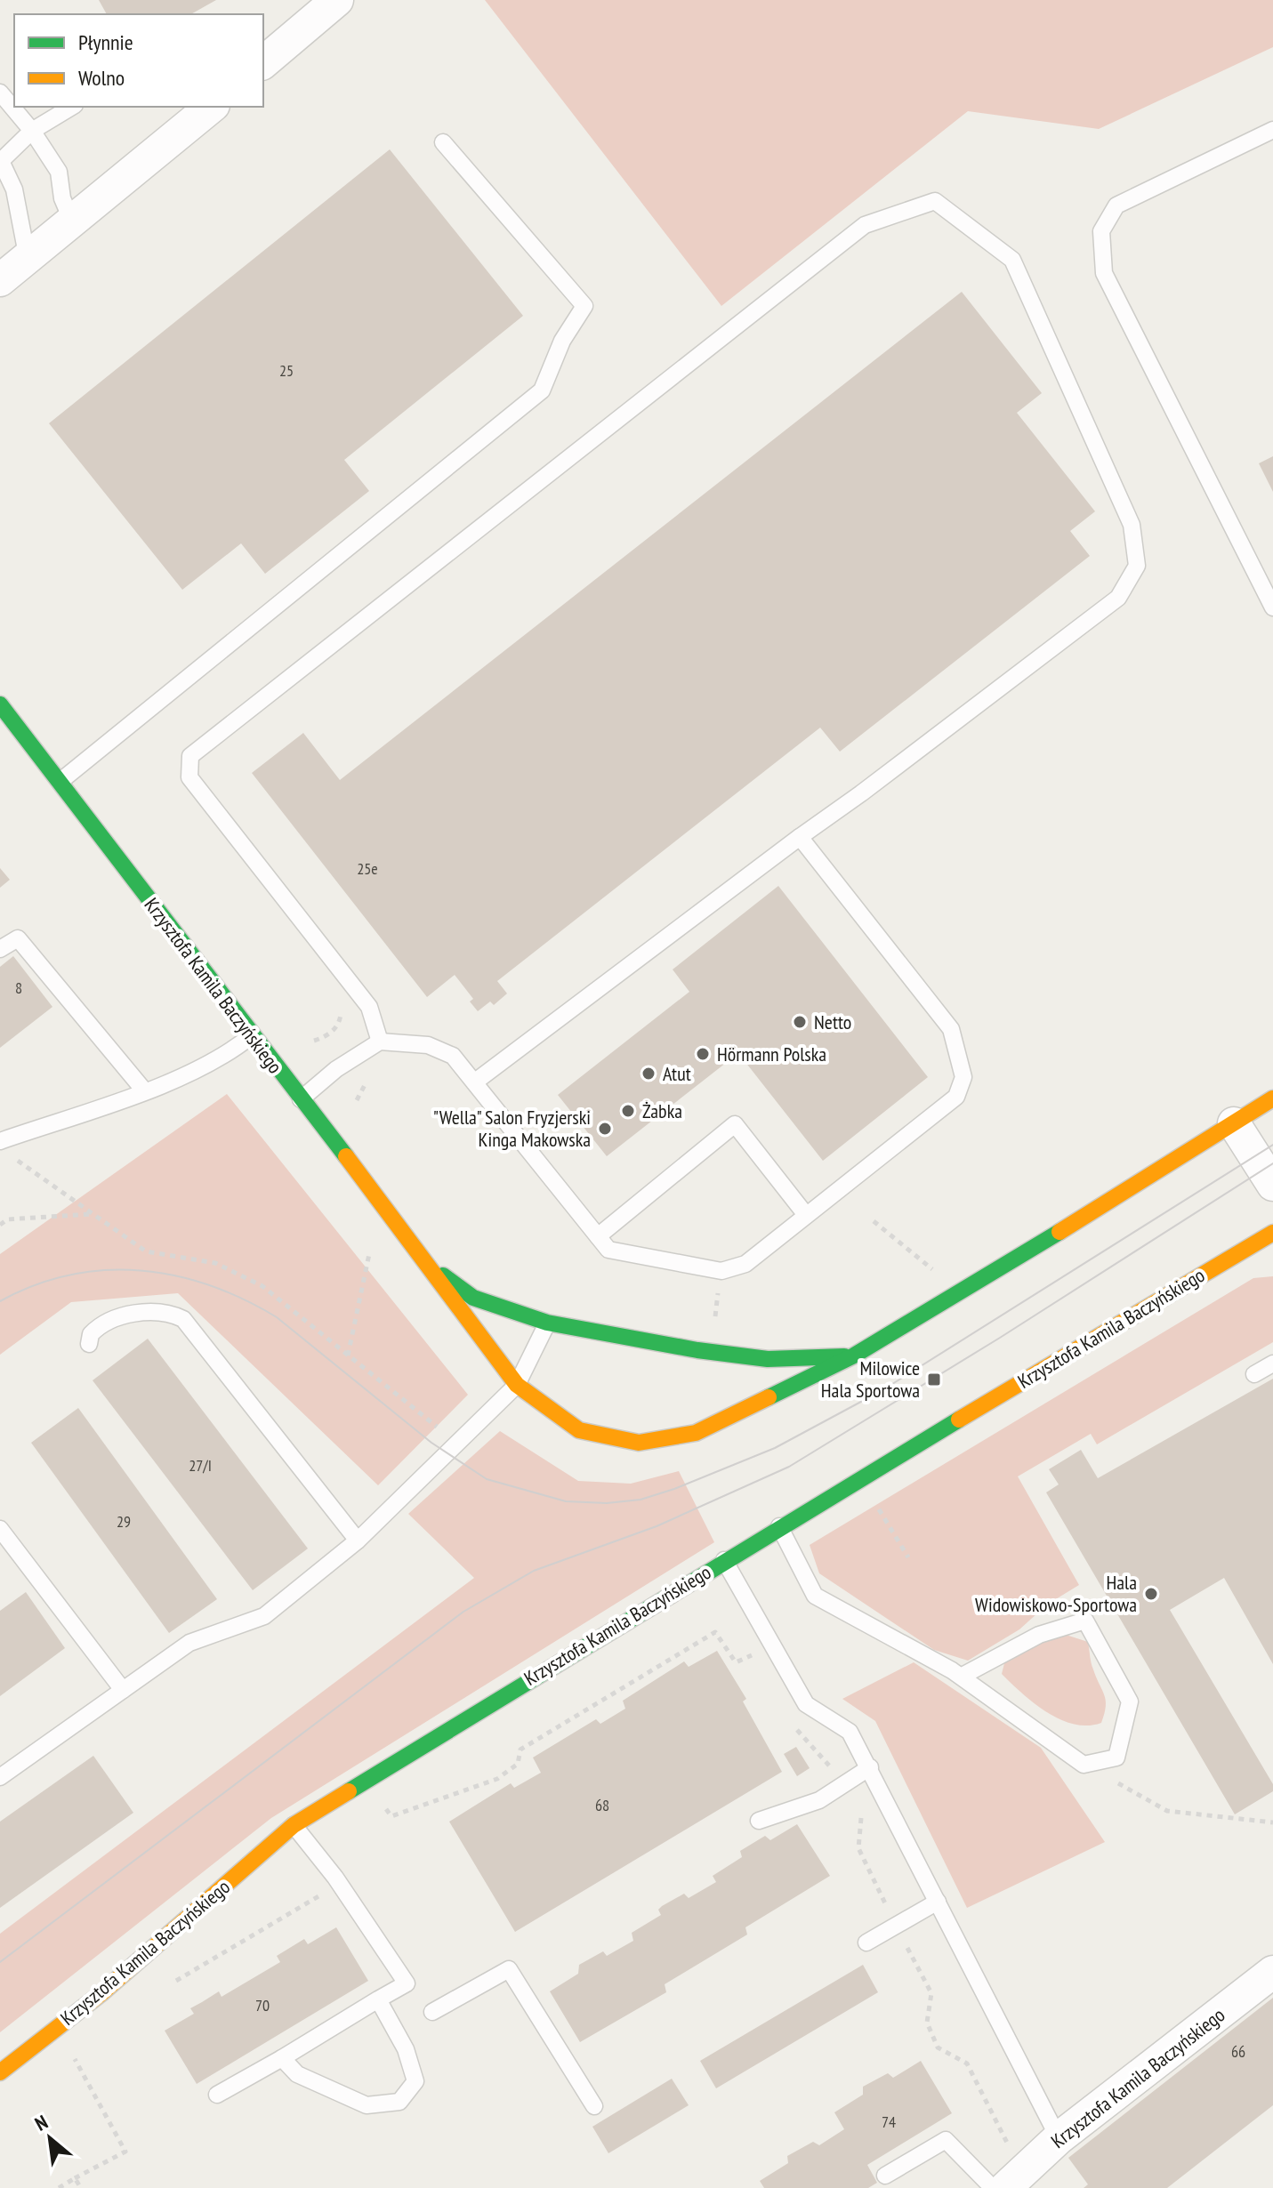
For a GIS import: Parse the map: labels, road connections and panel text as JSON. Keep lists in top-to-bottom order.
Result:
{
  "streets": {
    "street": ["Krzysztofa Kamila Baczyńskiego"]
  },
  "places": {
    "other": [
      "Netto",
      "Hörmann Polska",
      "Atut",
      "Żabka",
      "\"Wella\" Salon Fryzjerski Kinga Makowska",
      "Hala Widowiskowo-Sportowa"
    ],
    "transit": ["Milowice Hala Sportowa"]
  },
  "house_numbers": [
    "25",
    "25e",
    "8",
    "27/I",
    "29",
    "68",
    "70",
    "66",
    "74"
  ],
  "legend": ["Płynnie", "Wolno"],
  "north": "top left"
}
